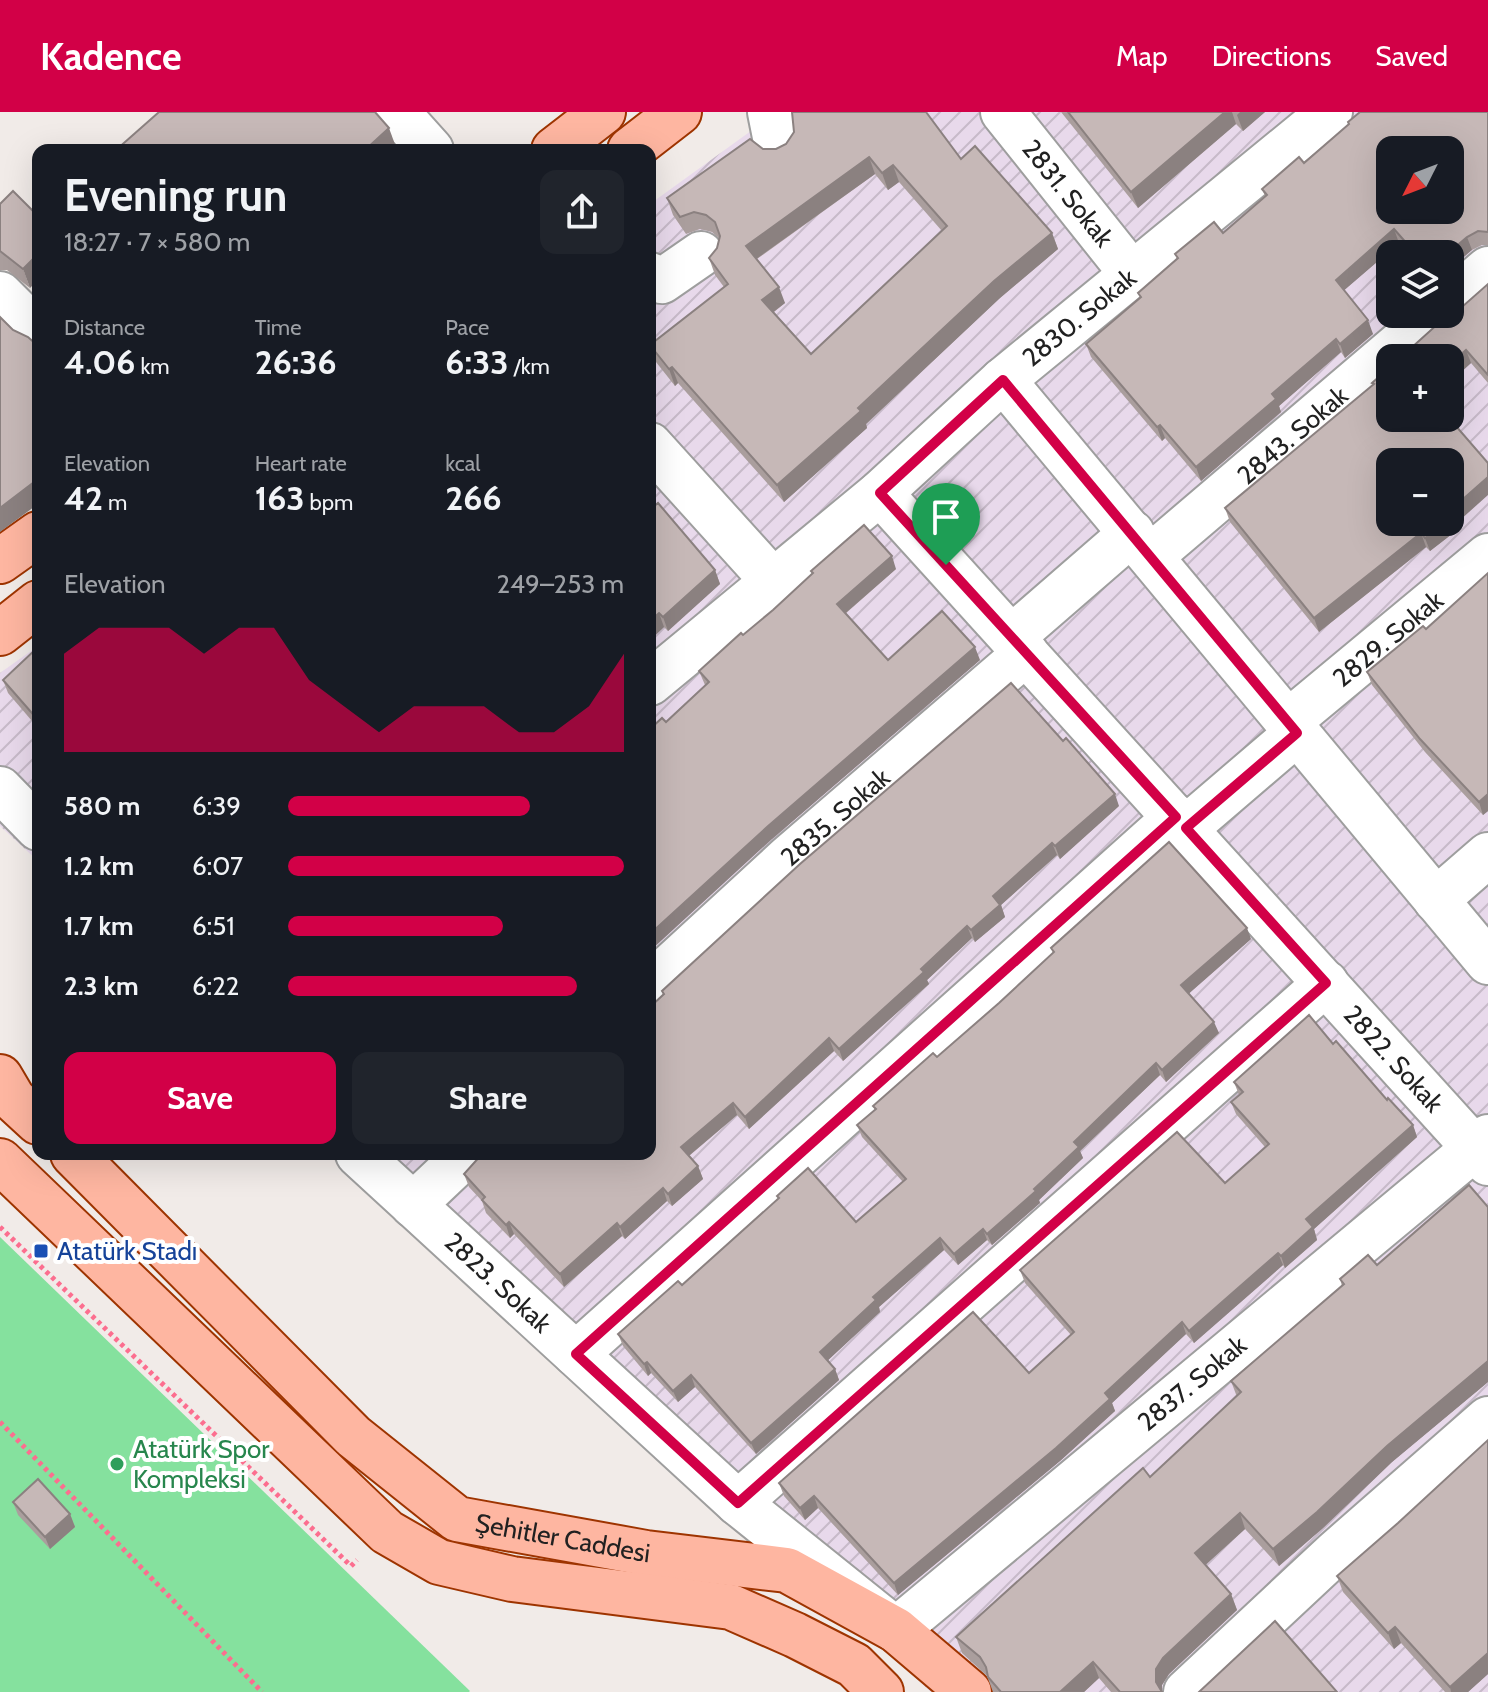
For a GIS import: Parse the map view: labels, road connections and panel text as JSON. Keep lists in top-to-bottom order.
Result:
{
  "streets": {
    "main road": ["Şehitler Caddesi"],
    "street": [
      "2831. Sokak",
      "2830. Sokak",
      "2843. Sokak",
      "2829. Sokak",
      "2835. Sokak",
      "2822. Sokak",
      "2823. Sokak",
      "2837. Sokak"
    ]
  },
  "crossings": [
    ["2831. Sokak", "2830. Sokak"],
    ["2830. Sokak", "2822. Sokak"],
    ["2843. Sokak", "2835. Sokak"],
    ["2843. Sokak", "2822. Sokak"],
    ["2829. Sokak", "2822. Sokak"],
    ["2835. Sokak", "2822. Sokak"],
    ["2822. Sokak", "2837. Sokak"],
    ["2823. Sokak", "2837. Sokak"],
    ["2823. Sokak", "Şehitler Caddesi"],
    ["2837. Sokak", "Şehitler Caddesi"]
  ],
  "places": {
    "transit": ["Atatürk Stadı"],
    "other": ["Atatürk Spor Kompleksi"]
  },
  "north": "bottom left",
  "page": {
    "header": "Kadence",
    "nav": ["Map", "Directions", "Saved"],
    "map_buttons": ["+", "−"],
    "heading": ["Evening run", "18:27 · 7 × 580 m"],
    "stats": [
      ["Distance", "4.06 km"],
      ["Time", "26:36"],
      ["Pace", "6:33 /km"],
      ["Elevation", "42 m"],
      ["Heart rate", "163 bpm"],
      ["kcal", "266"]
    ],
    "chart": ["Elevation", "249–253 m"],
    "list": [
      {
        "name": "580 m",
        "note": "6:39"
      },
      {
        "name": "1.2 km",
        "note": "6:07"
      },
      {
        "name": "1.7 km",
        "note": "6:51"
      },
      {
        "name": "2.3 km",
        "note": "6:22"
      }
    ],
    "buttons": ["Save", "Share"]
  }
}
